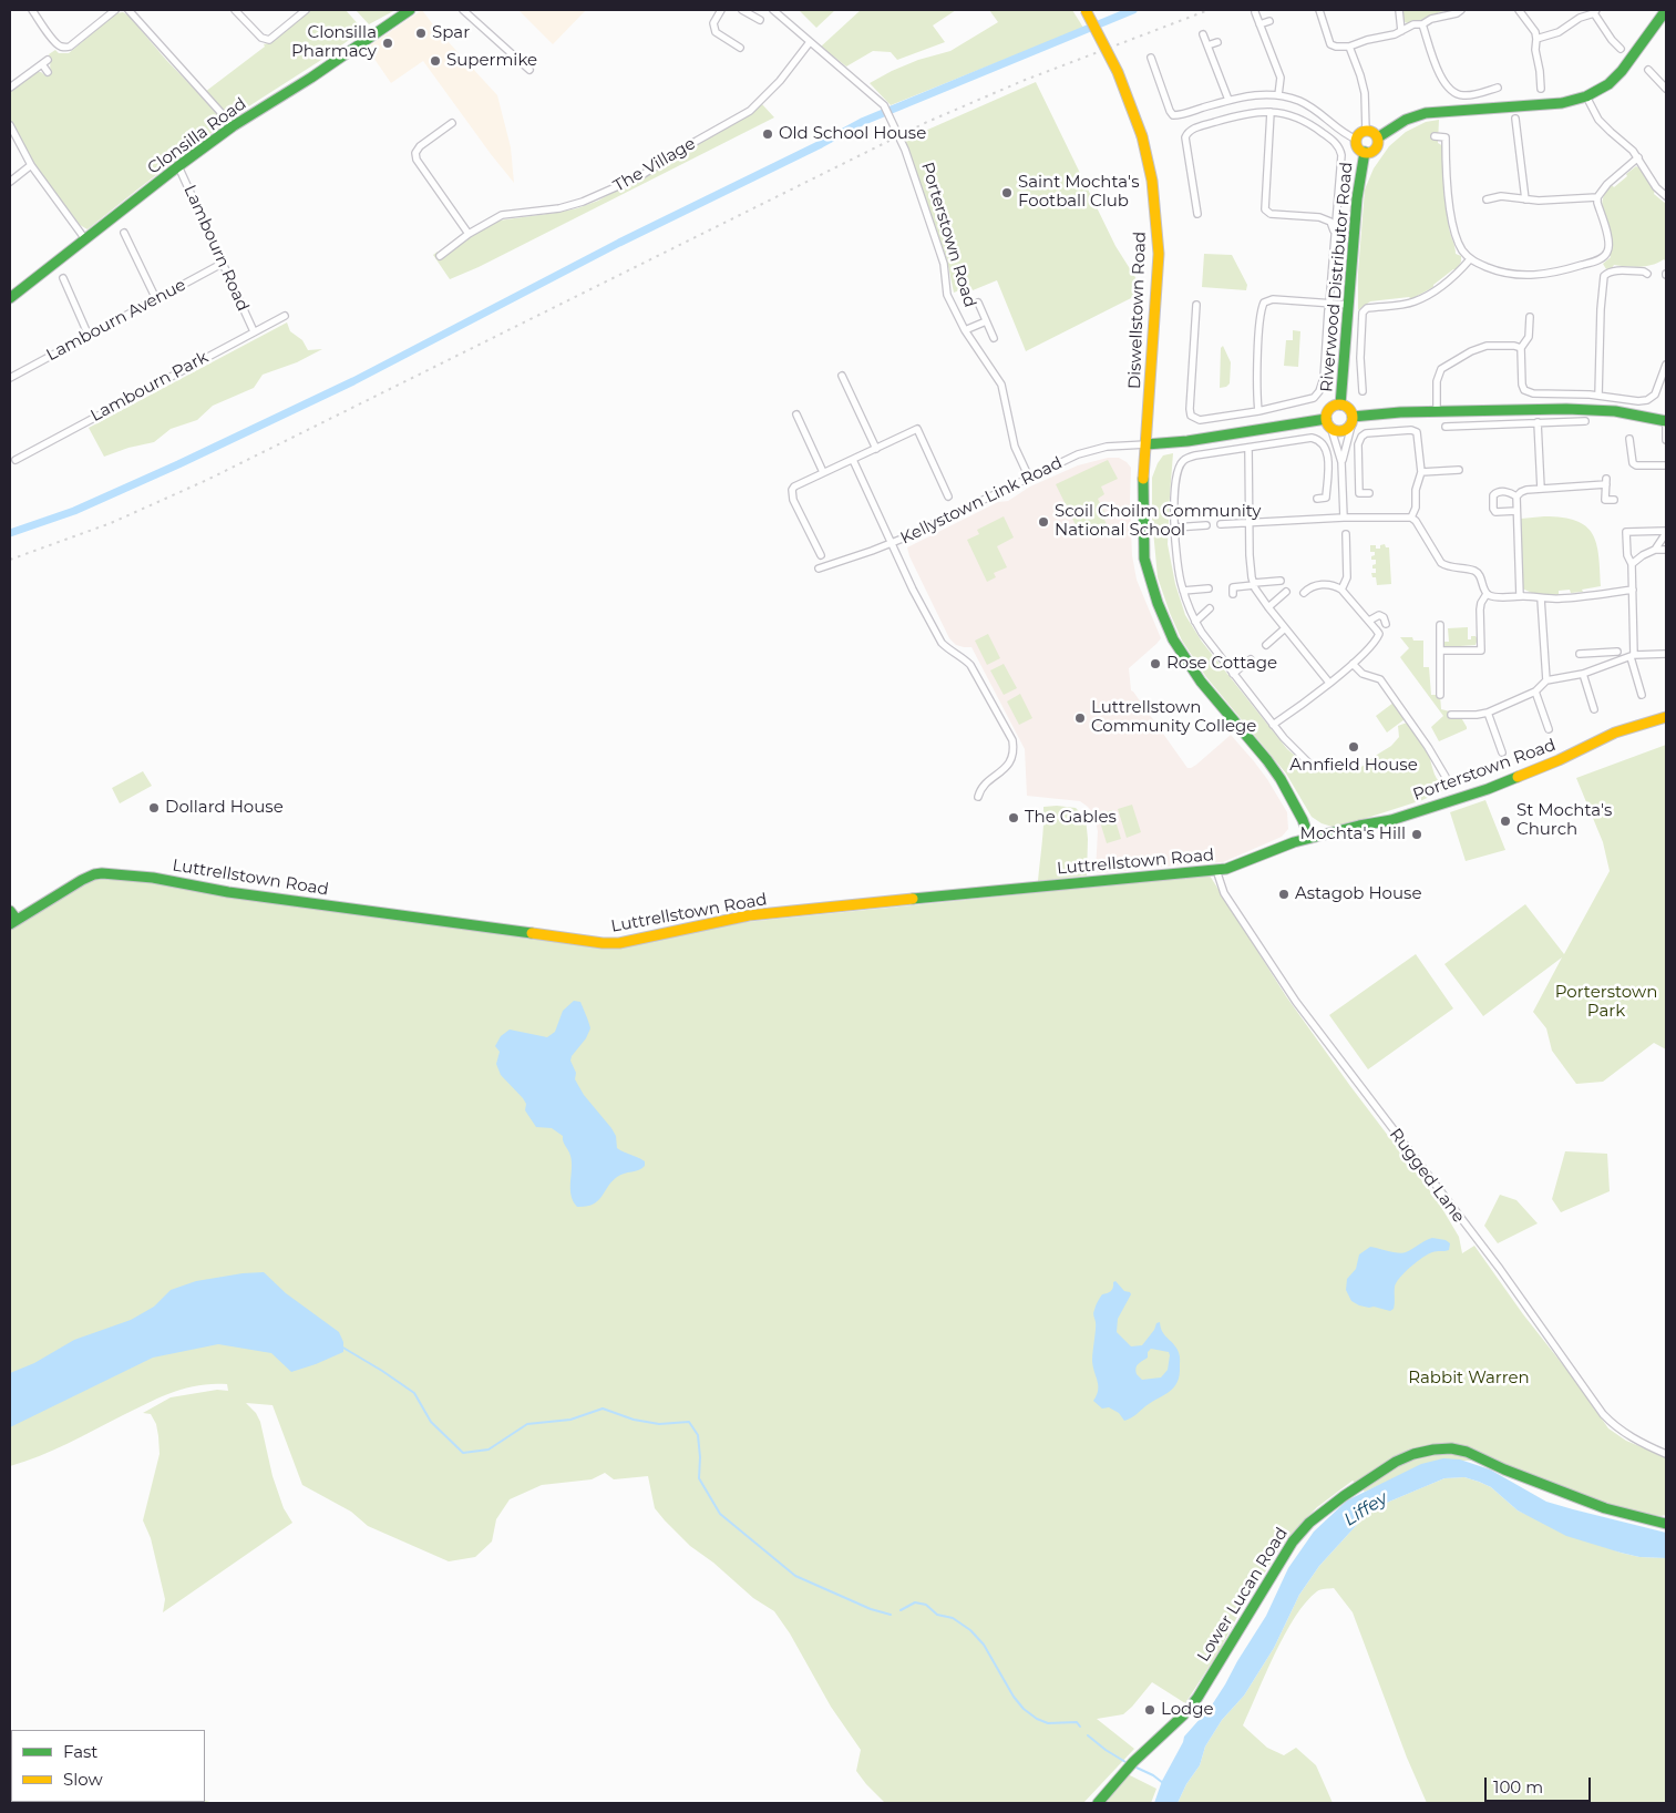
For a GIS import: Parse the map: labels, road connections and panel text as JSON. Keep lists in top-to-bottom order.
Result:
{
  "streets": {
    "street": [
      "Clonsilla Road",
      "The Village",
      "Porterstown Road",
      "Lambourn Road",
      "Riverwood Distributor Road",
      "Diswellstown Road",
      "Lambourn Avenue",
      "Lambourn Park",
      "Kellystown Link Road",
      "Luttrellstown Road",
      "Rugged Lane",
      "Lower Lucan Road"
    ]
  },
  "crossings": [
    ["Clonsilla Road", "Lambourn Road"],
    ["The Village", "Porterstown Road"],
    ["Porterstown Road", "Diswellstown Road"],
    ["Porterstown Road", "Kellystown Link Road"],
    ["Porterstown Road", "Luttrellstown Road"],
    ["Lambourn Road", "Lambourn Avenue"],
    ["Lambourn Road", "Lambourn Park"],
    ["Diswellstown Road", "Kellystown Link Road"],
    ["Diswellstown Road", "Luttrellstown Road"],
    ["Luttrellstown Road", "Rugged Lane"]
  ],
  "water": ["Liffey"],
  "parks": ["Porterstown Park", "Rabbit Warren"],
  "places": [
    "Spar",
    "Clonsilla Pharmacy",
    "Supermike",
    "Old School House",
    "Saint Mochta's Football Club",
    "Scoil Choilm Community National School",
    "Rose Cottage",
    "Luttrellstown Community College",
    "Annfield House",
    "Dollard House",
    "The Gables",
    "St Mochta's Church",
    "Mochta's Hill",
    "Astagob House",
    "Lodge"
  ],
  "legend": ["Fast", "Slow"],
  "scale_bar": "100 m"
}
